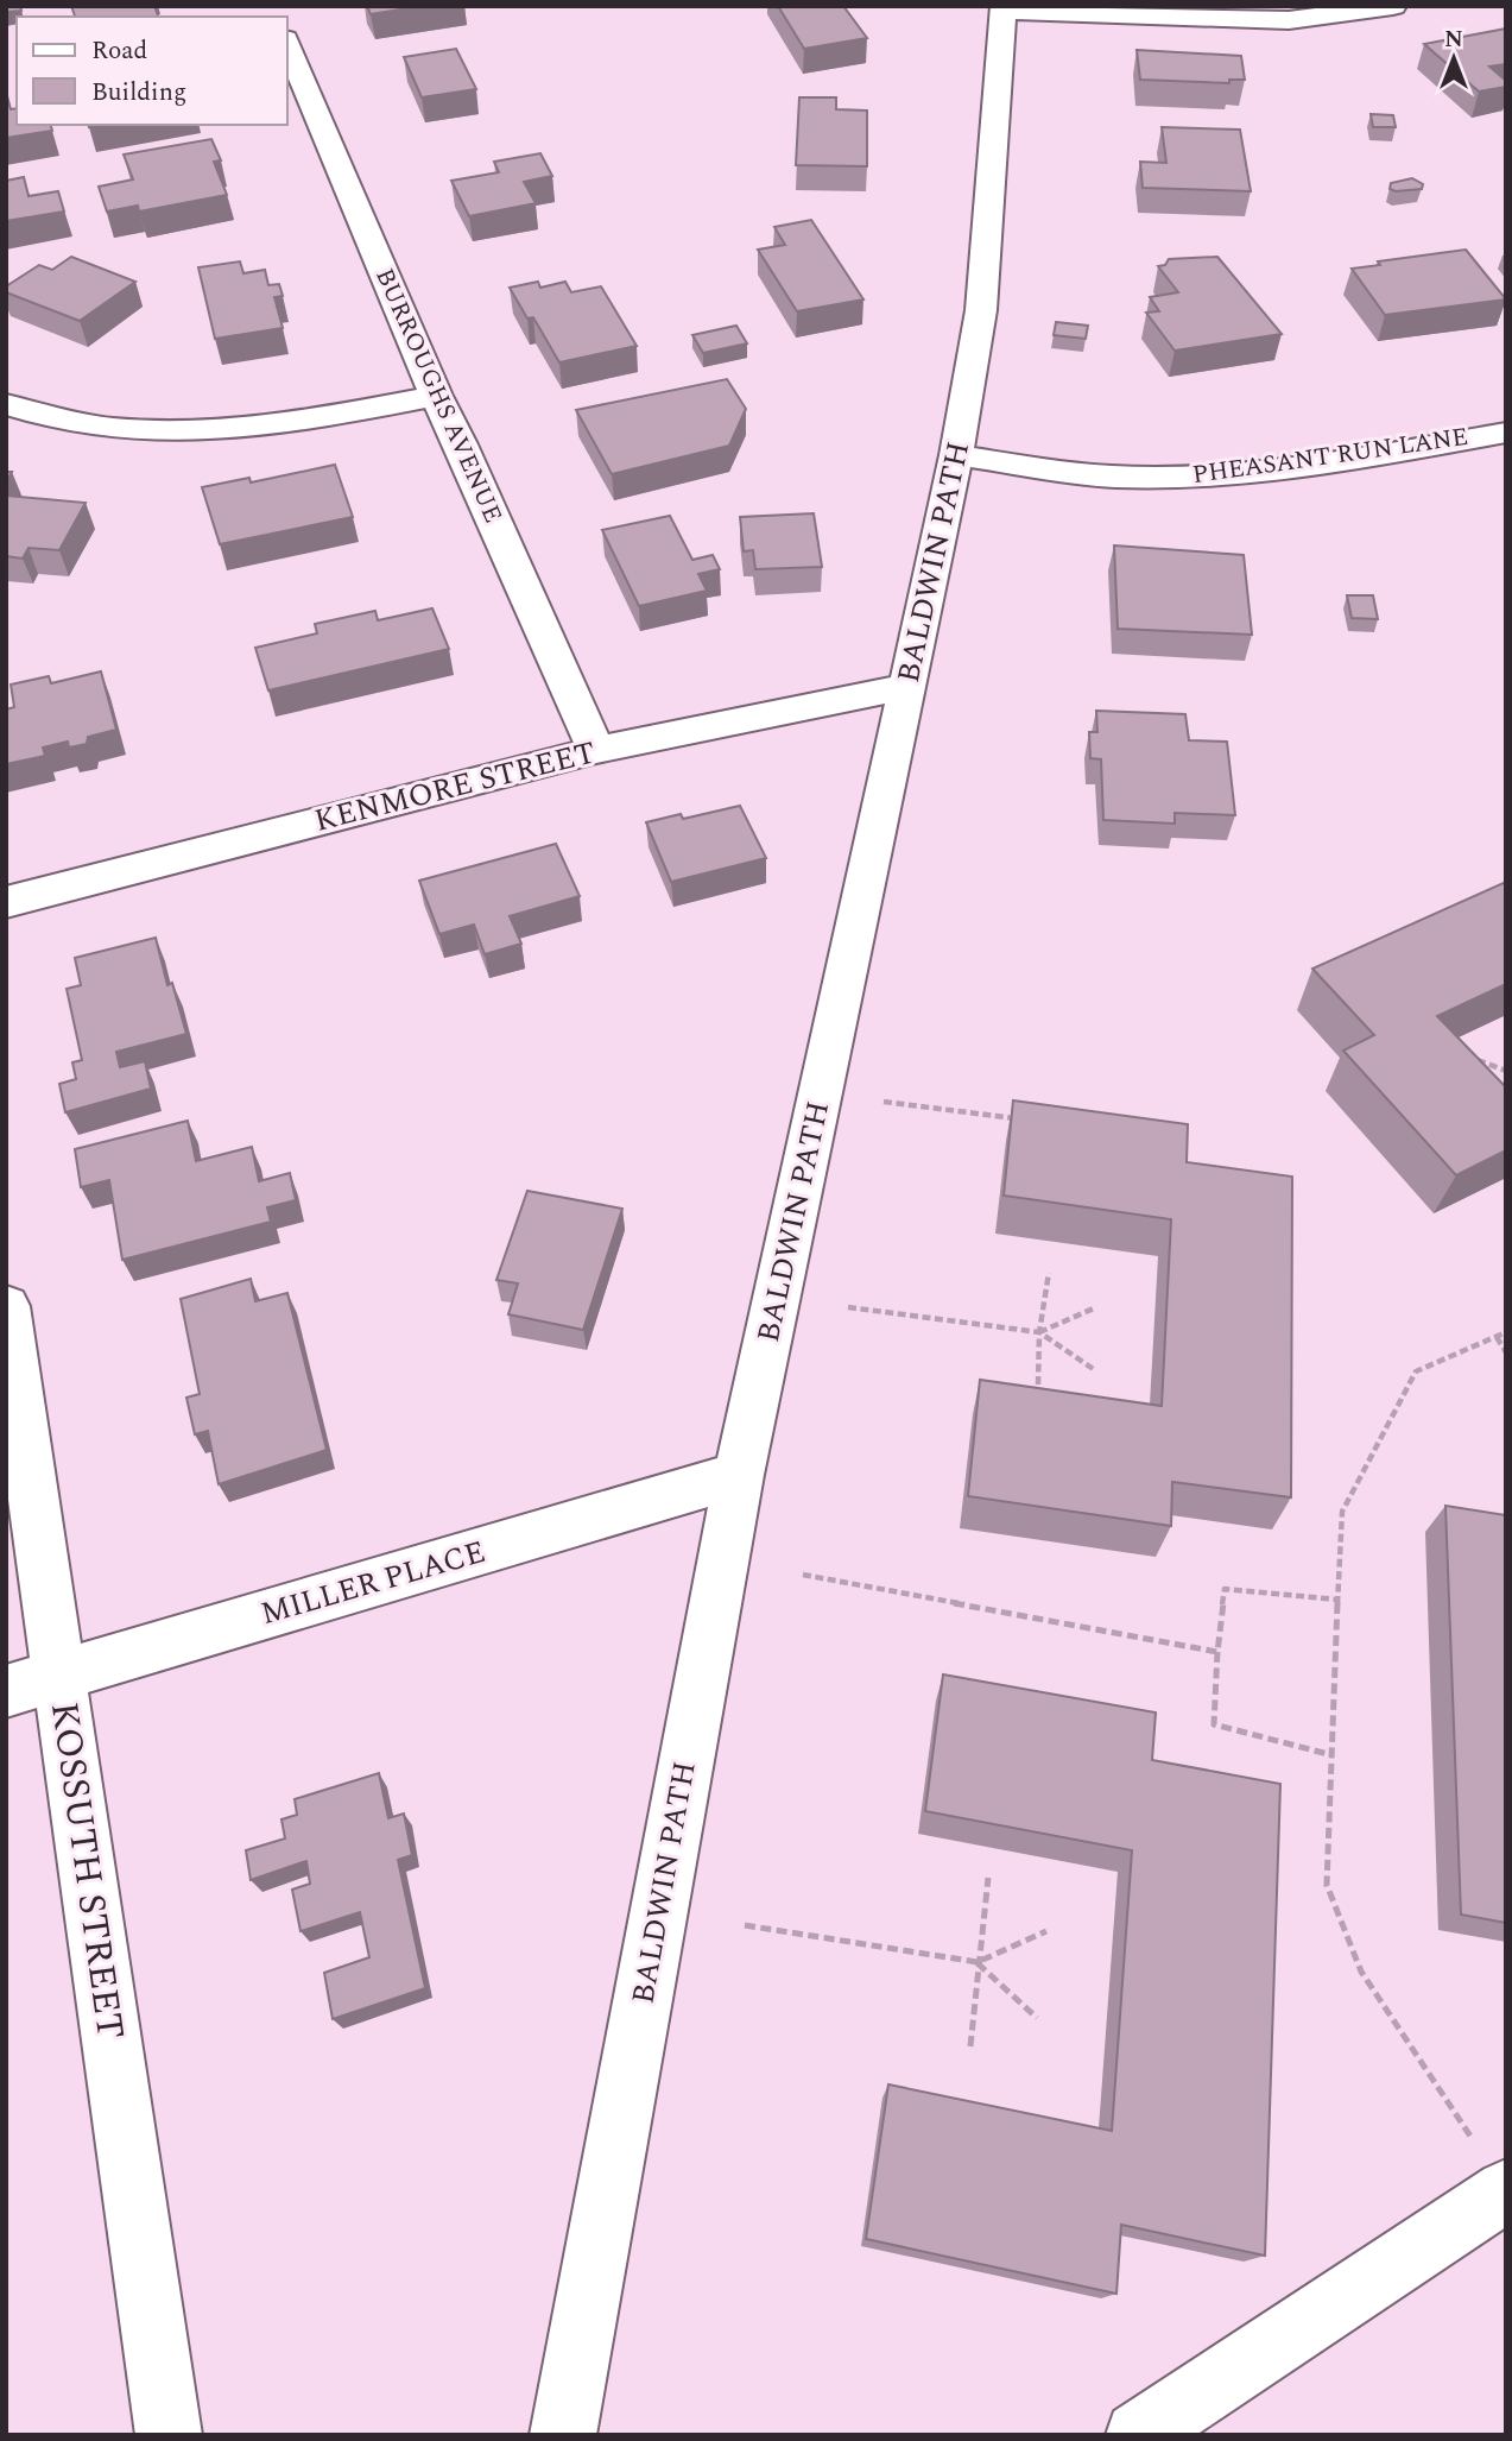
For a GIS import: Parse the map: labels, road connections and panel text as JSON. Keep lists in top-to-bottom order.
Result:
{
  "streets": {
    "street": [
      "BURROUGHS AVENUE",
      "PHEASANT RUN LANE",
      "BALDWIN PATH",
      "KENMORE STREET",
      "MILLER PLACE",
      "KOSSUTH STREET"
    ]
  },
  "crossings": [
    ["BURROUGHS AVENUE", "KENMORE STREET"],
    ["PHEASANT RUN LANE", "BALDWIN PATH"],
    ["BALDWIN PATH", "KENMORE STREET"],
    ["BALDWIN PATH", "MILLER PLACE"],
    ["MILLER PLACE", "KOSSUTH STREET"]
  ],
  "legend": ["Road", "Building"],
  "north": "top"
}
